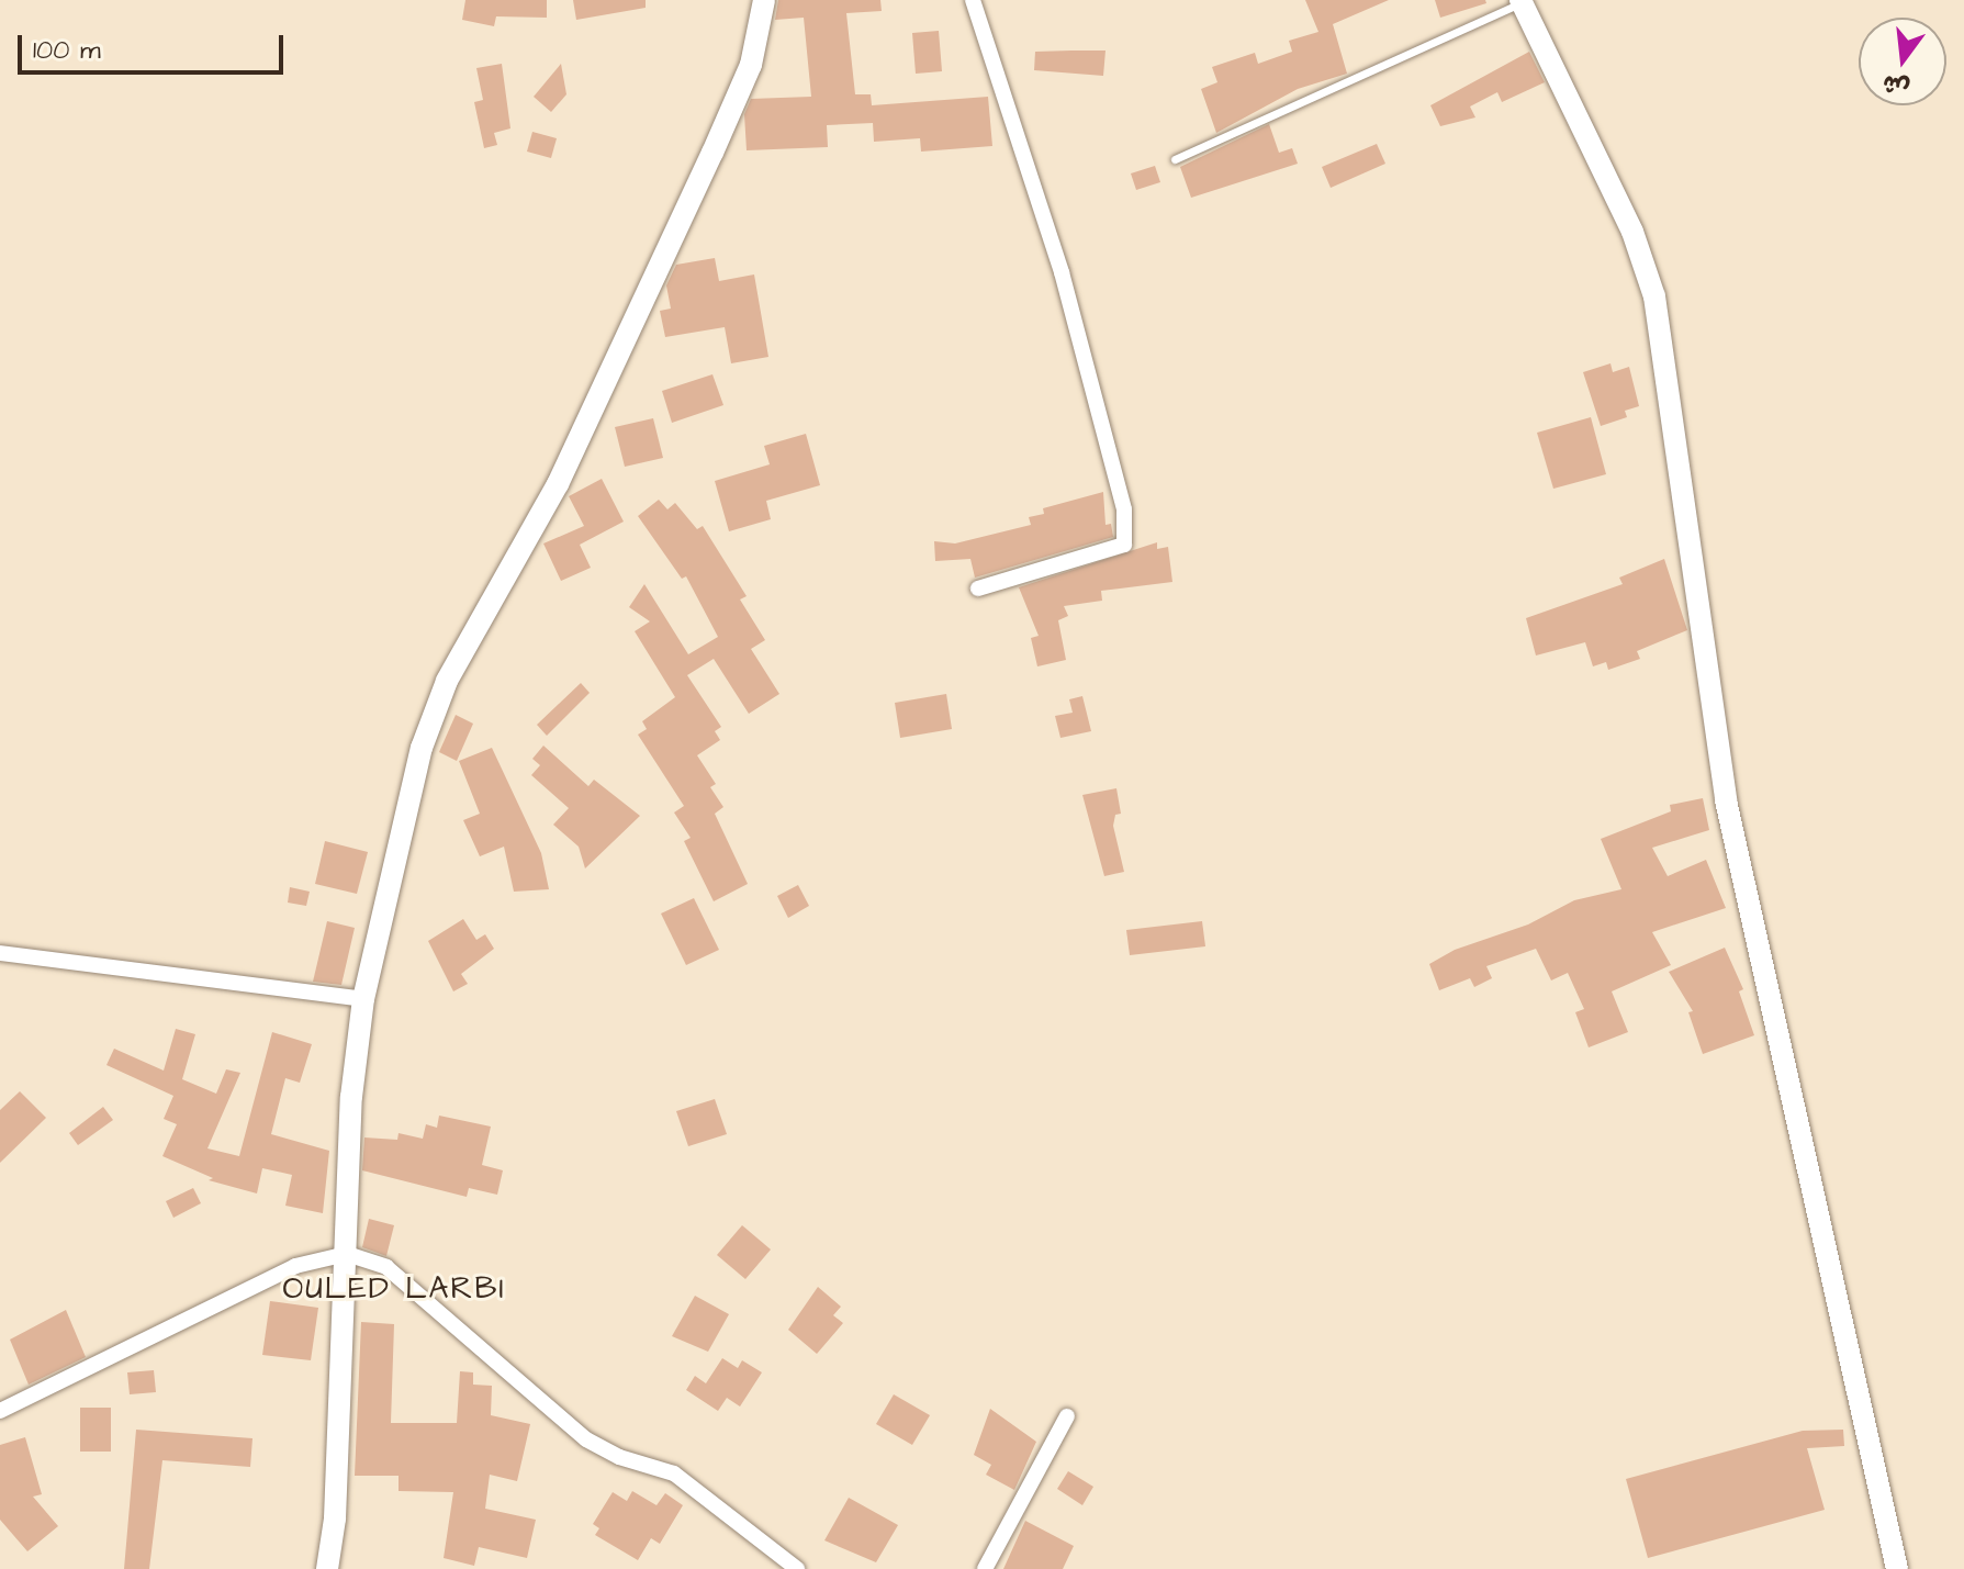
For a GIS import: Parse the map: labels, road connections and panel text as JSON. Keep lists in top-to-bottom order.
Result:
{
  "districts": ["OULED LARBI"],
  "scale_bar": "100 m",
  "north": "bottom"
}
